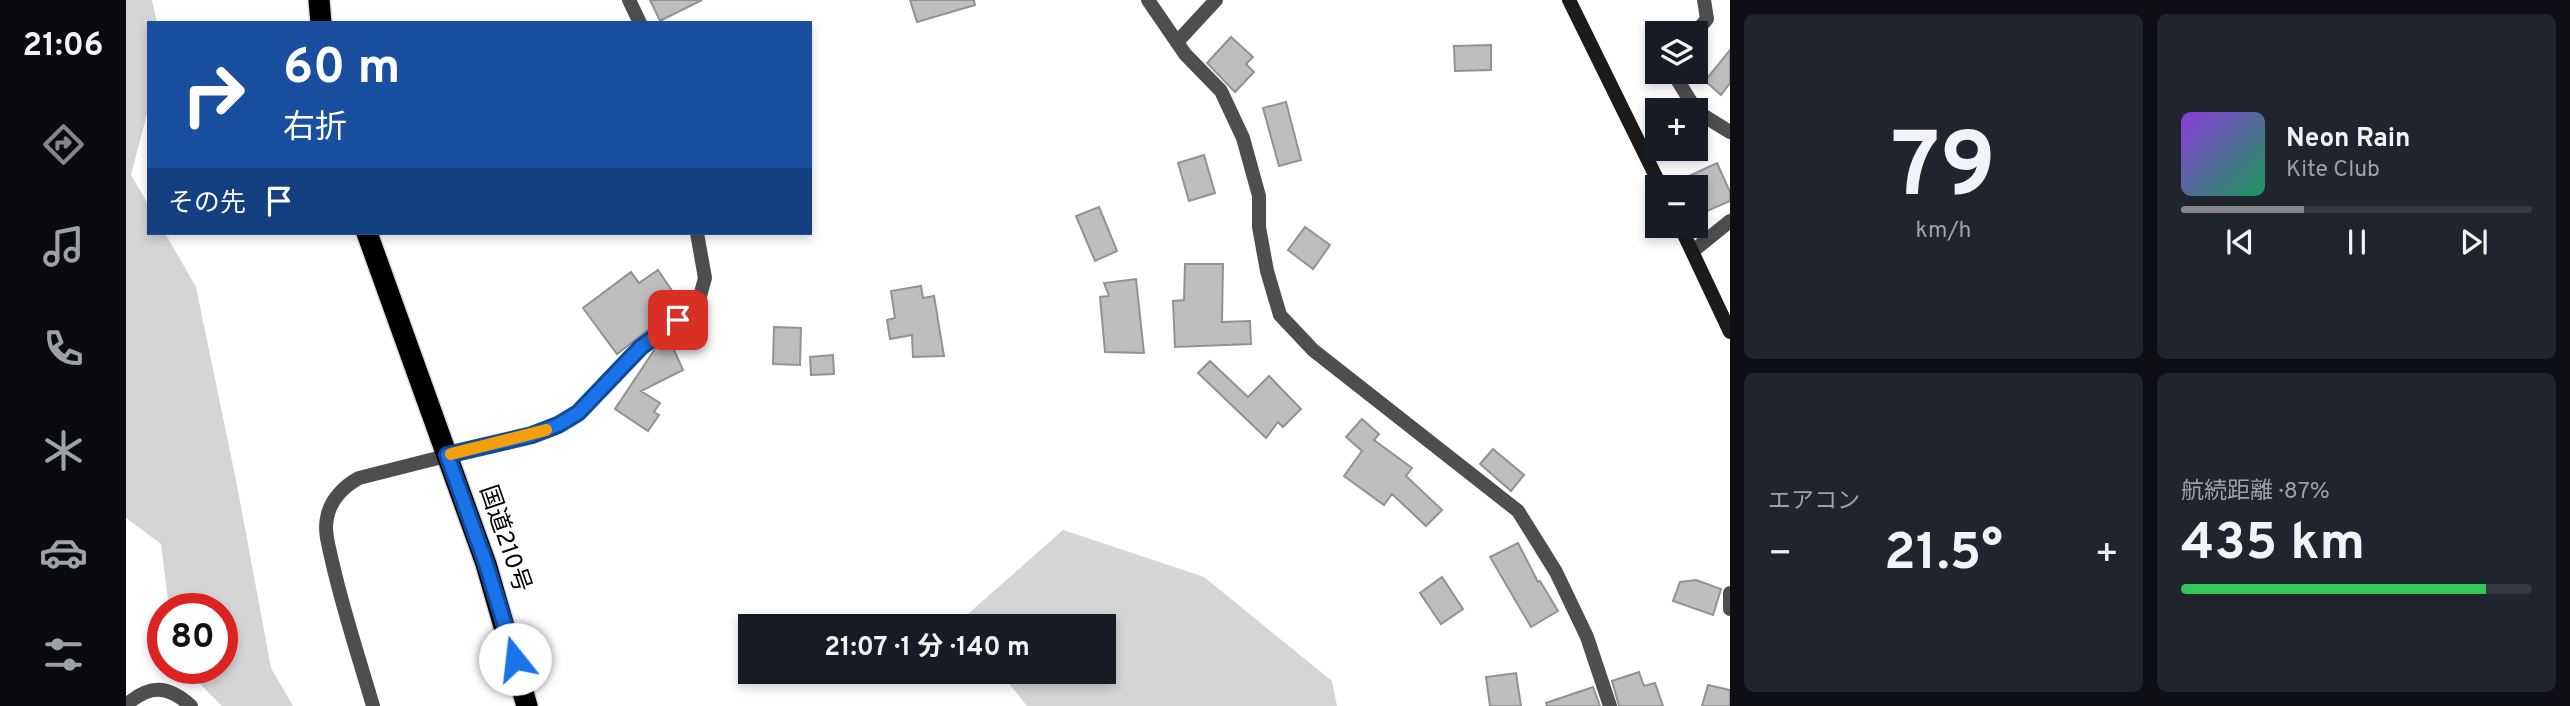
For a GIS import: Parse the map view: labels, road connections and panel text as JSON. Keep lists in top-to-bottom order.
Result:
{
  "streets": {
    "highway": ["国道210号"]
  },
  "page": {
    "tabs": "21:06",
    "tile": [
      ["79", "km/h"],
      "エアコン",
      ["航続距離 · 87%", "435 km"]
    ],
    "map_buttons": ["+", "−"],
    "turn": ["60 m", "右折"],
    "song": ["Neon Rain", "Kite Club"],
    "then": "その先",
    "heat": ["−", "21.5°", "+"],
    "limit": "80",
    "trip": "21:07 · 1 分 · 140 m"
  }
}
